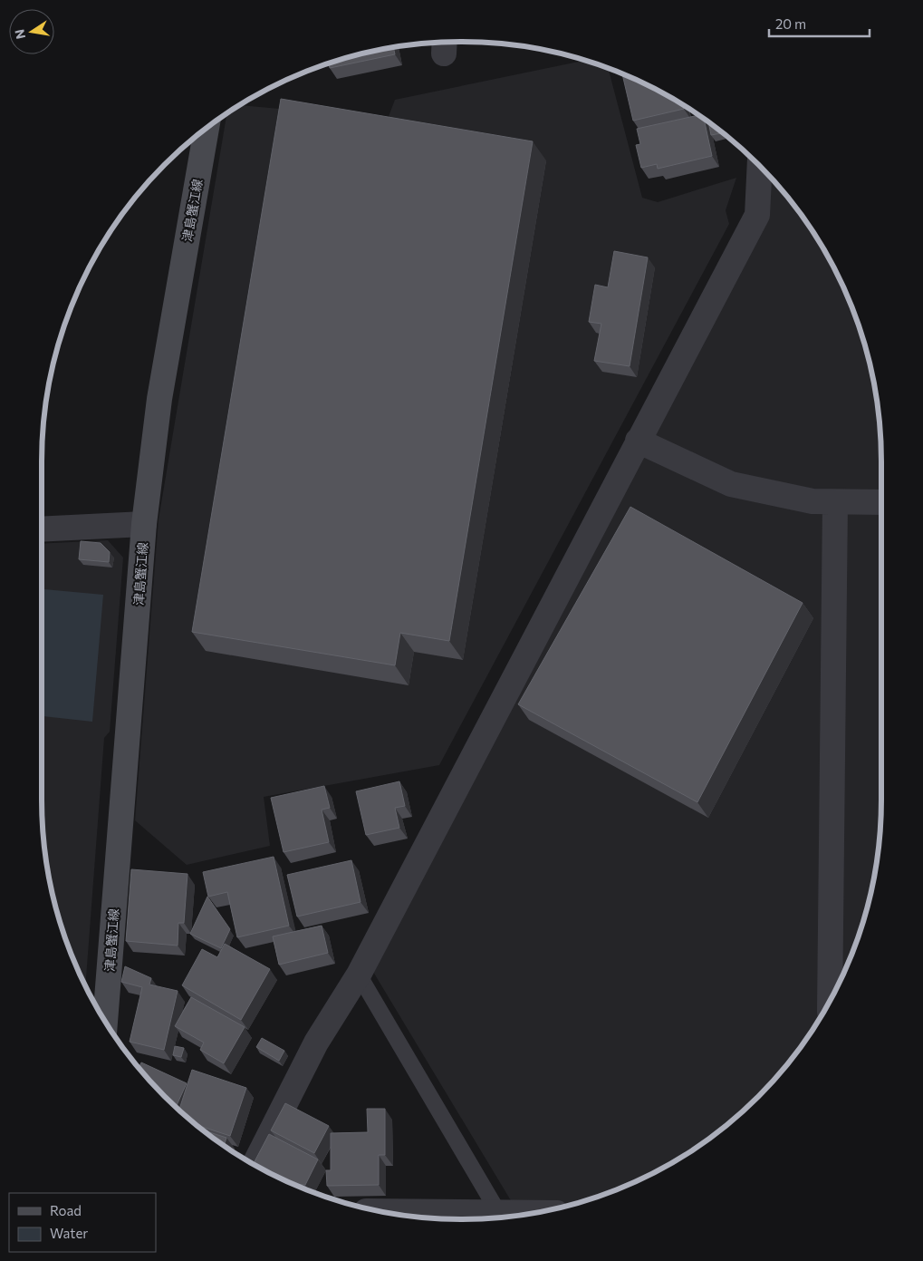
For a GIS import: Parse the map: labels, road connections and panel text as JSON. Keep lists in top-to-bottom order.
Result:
{
  "streets": {
    "main road": ["津島蟹江線"]
  },
  "legend": ["Road", "Water"],
  "scale_bar": "20 m",
  "north": "left"
}
